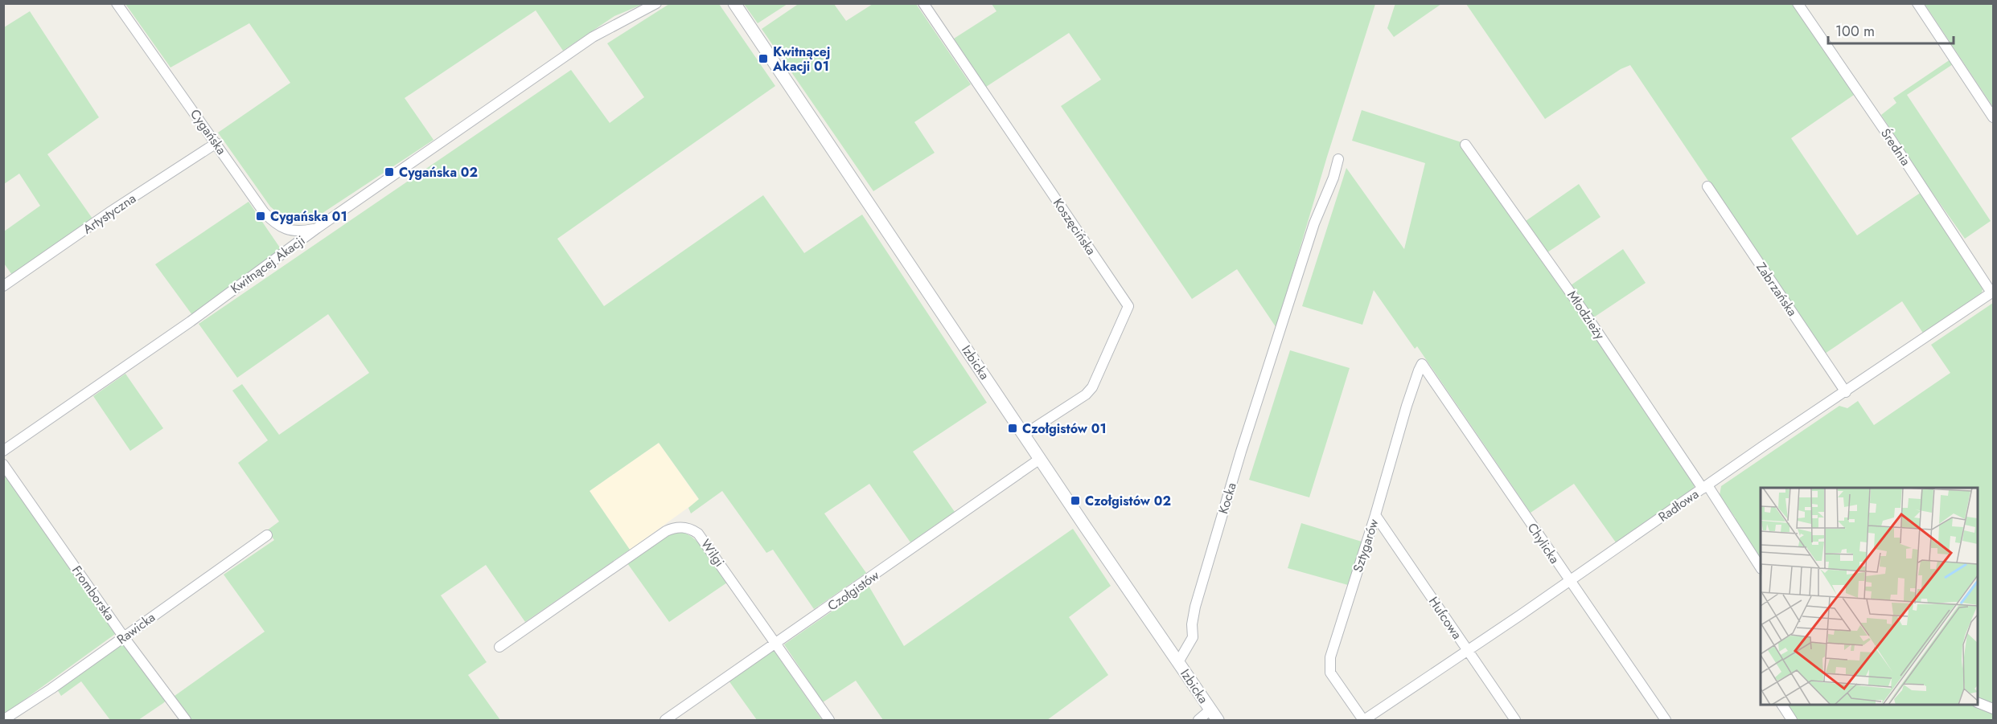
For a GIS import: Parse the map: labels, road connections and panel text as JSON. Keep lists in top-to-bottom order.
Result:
{
  "streets": {
    "street": [
      "Cygańska",
      "Średnia",
      "Artystyczna",
      "Koszęcińska",
      "Kwitnącej Akacji",
      "Zabrzańska",
      "Młodzieży",
      "Izbicka",
      "Kocka",
      "Radłowa",
      "Chylicka",
      "Sztygarów",
      "Wilgi",
      "Czołgistów",
      "Fromborska",
      "Hufcowa",
      "Rawicka"
    ]
  },
  "crossings": [
    ["Cygańska", "Artystyczna"],
    ["Cygańska", "Kwitnącej Akacji"],
    ["Średnia", "Radłowa"],
    ["Koszęcińska", "Izbicka"],
    ["Zabrzańska", "Radłowa"],
    ["Młodzieży", "Radłowa"],
    ["Izbicka", "Kocka"],
    ["Izbicka", "Czołgistów"],
    ["Radłowa", "Chylicka"],
    ["Radłowa", "Sztygarów"],
    ["Radłowa", "Hufcowa"],
    ["Chylicka", "Sztygarów"],
    ["Sztygarów", "Hufcowa"],
    ["Wilgi", "Czołgistów"],
    ["Fromborska", "Rawicka"]
  ],
  "places": {
    "transit": [
      "Kwitnącej Akacji 01",
      "Cygańska 02",
      "Cygańska 01",
      "Czołgistów 01",
      "Czołgistów 02"
    ]
  },
  "scale_bar": "100 m"
}
